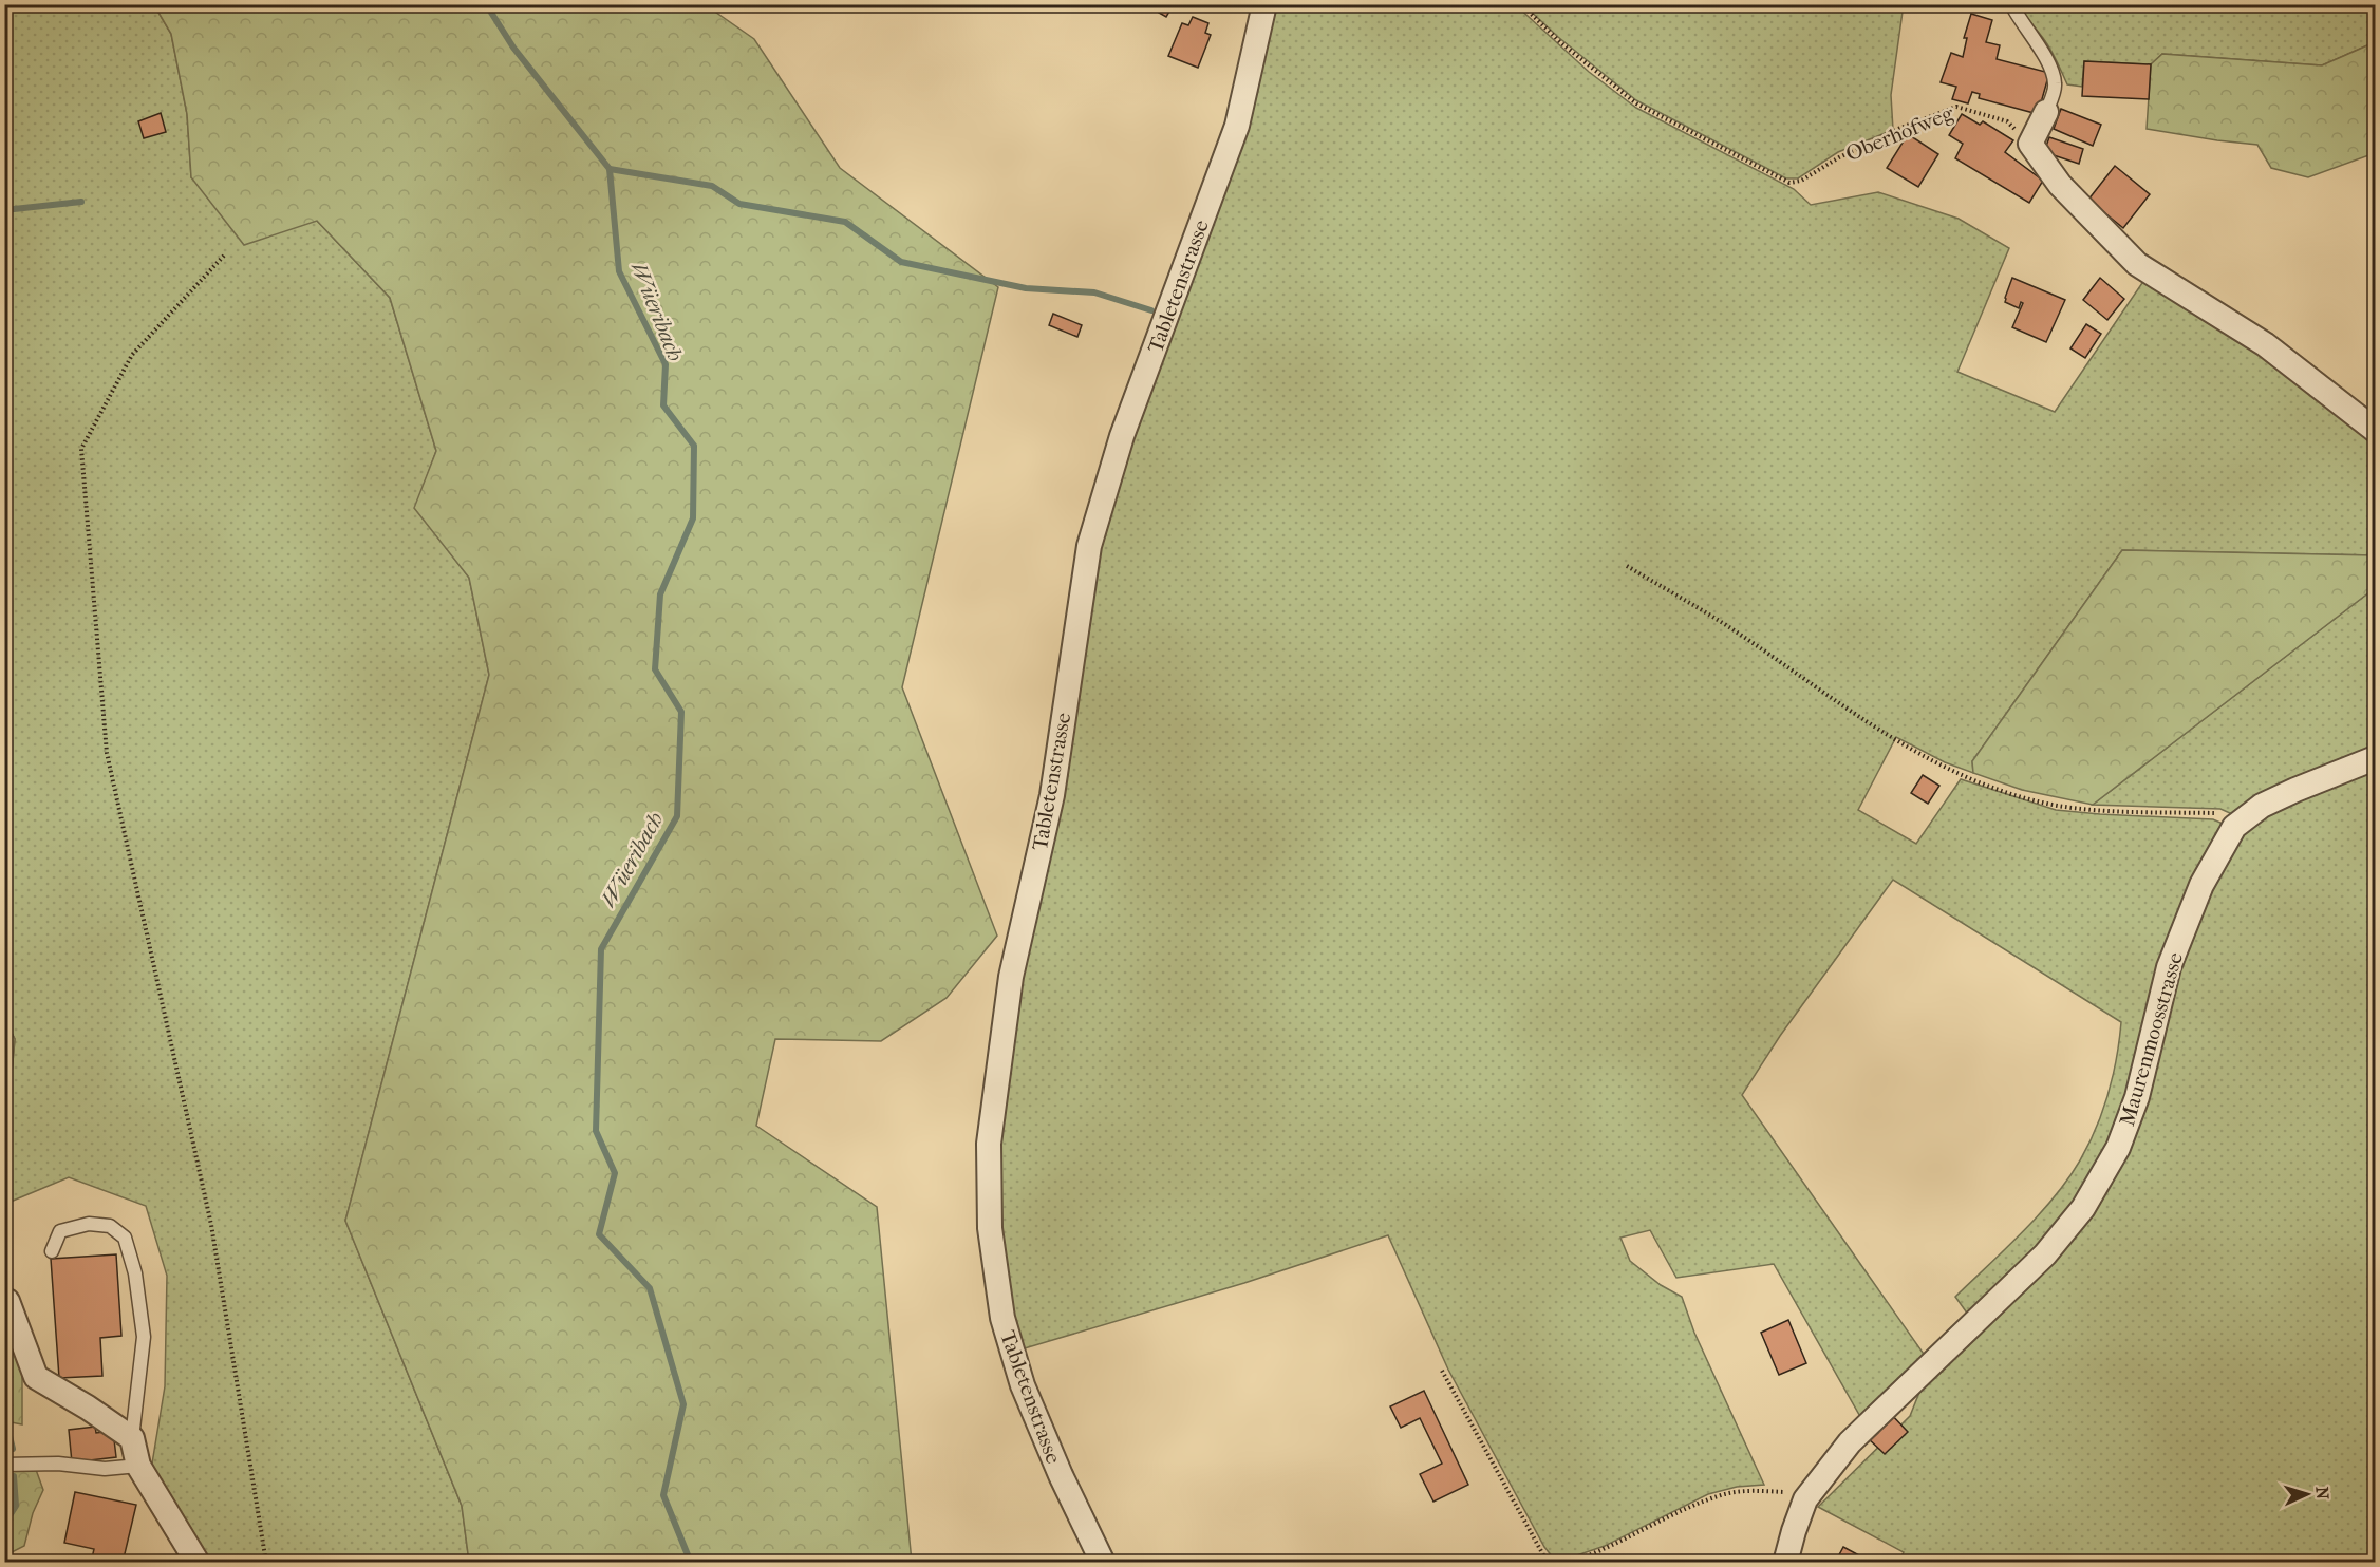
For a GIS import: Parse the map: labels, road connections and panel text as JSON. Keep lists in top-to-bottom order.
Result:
{
  "streets": {
    "street": ["Tabletenstrasse", "Maurenmoosstrasse"],
    "path": ["Oberhofweg"]
  },
  "water": ["Wüeribach"],
  "north": "right"
}
